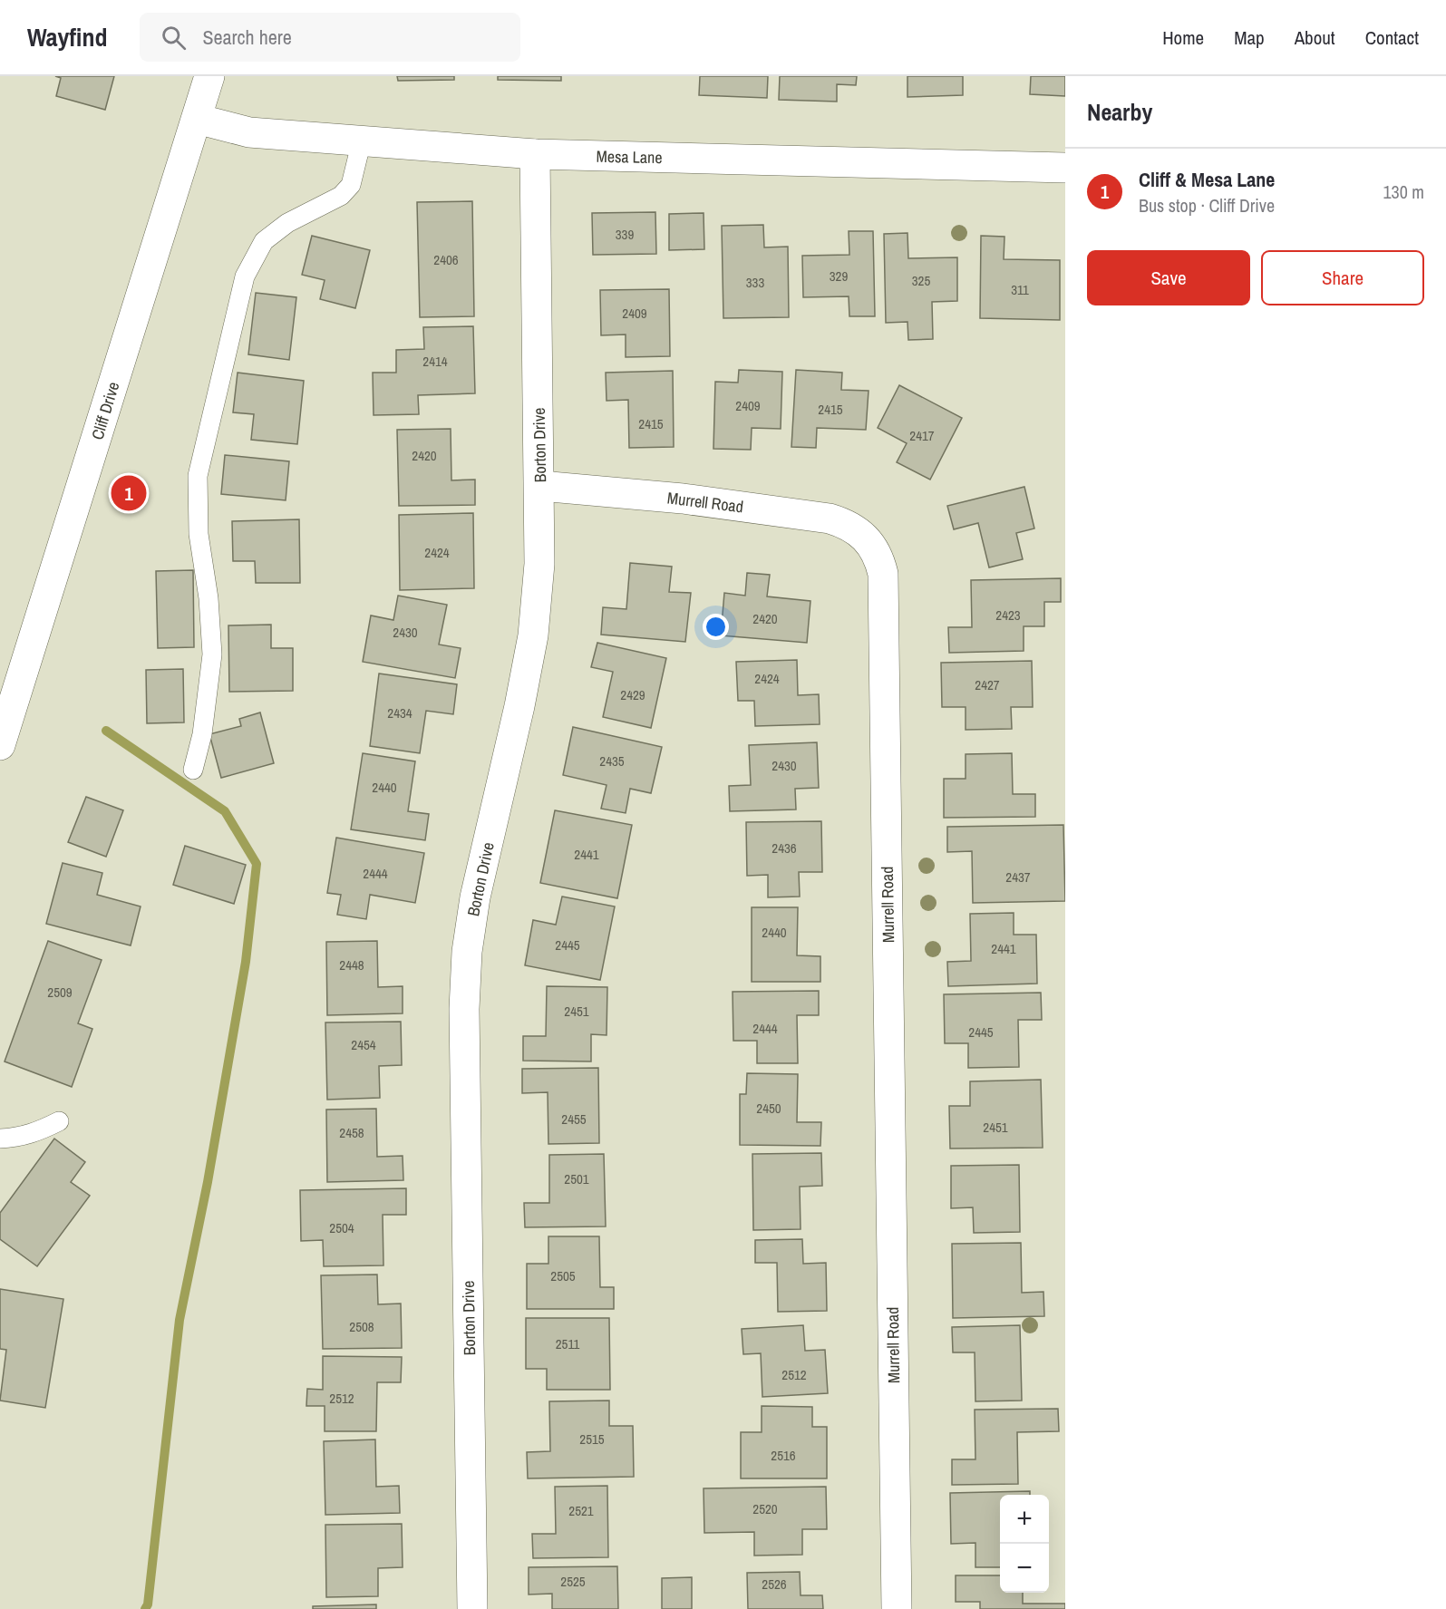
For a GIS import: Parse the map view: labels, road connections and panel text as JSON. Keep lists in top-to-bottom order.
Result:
{
  "streets": {
    "street": [
      "Mesa Lane",
      "Cliff Drive",
      "Borton Drive",
      "Murrell Road"
    ]
  },
  "crossings": [
    ["Mesa Lane", "Cliff Drive"],
    ["Mesa Lane", "Borton Drive"],
    ["Borton Drive", "Murrell Road"]
  ],
  "house_numbers": [
    "339",
    "2406",
    "329",
    "325",
    "333",
    "311",
    "2409",
    "2414",
    "2409",
    "2415",
    "2415",
    "2417",
    "2420",
    "2424",
    "2423",
    "2420",
    "2430",
    "2424",
    "2427",
    "2429",
    "2434",
    "2435",
    "2430",
    "2440",
    "2436",
    "2441",
    "2444",
    "2437",
    "2440",
    "2445",
    "2441",
    "2448",
    "2509",
    "2451",
    "2444",
    "2445",
    "2454",
    "2450",
    "2455",
    "2451",
    "2458",
    "2501",
    "2504",
    "2505",
    "2508",
    "2511",
    "2512",
    "2512",
    "2515",
    "2516",
    "2520",
    "2521",
    "2525",
    "2526"
  ],
  "page": {
    "header": "Wayfind",
    "search": "Search here",
    "nav": [
      "Home",
      "Map",
      "About",
      "Contact"
    ],
    "heading": "Nearby",
    "list": [
      {
        "mark": "1",
        "name": "Cliff & Mesa Lane",
        "note": "Bus stop · Cliff Drive",
        "value": "130 m"
      }
    ],
    "buttons": ["Save", "Share"],
    "pins": "1",
    "map_buttons": ["+", "−"]
  }
}
